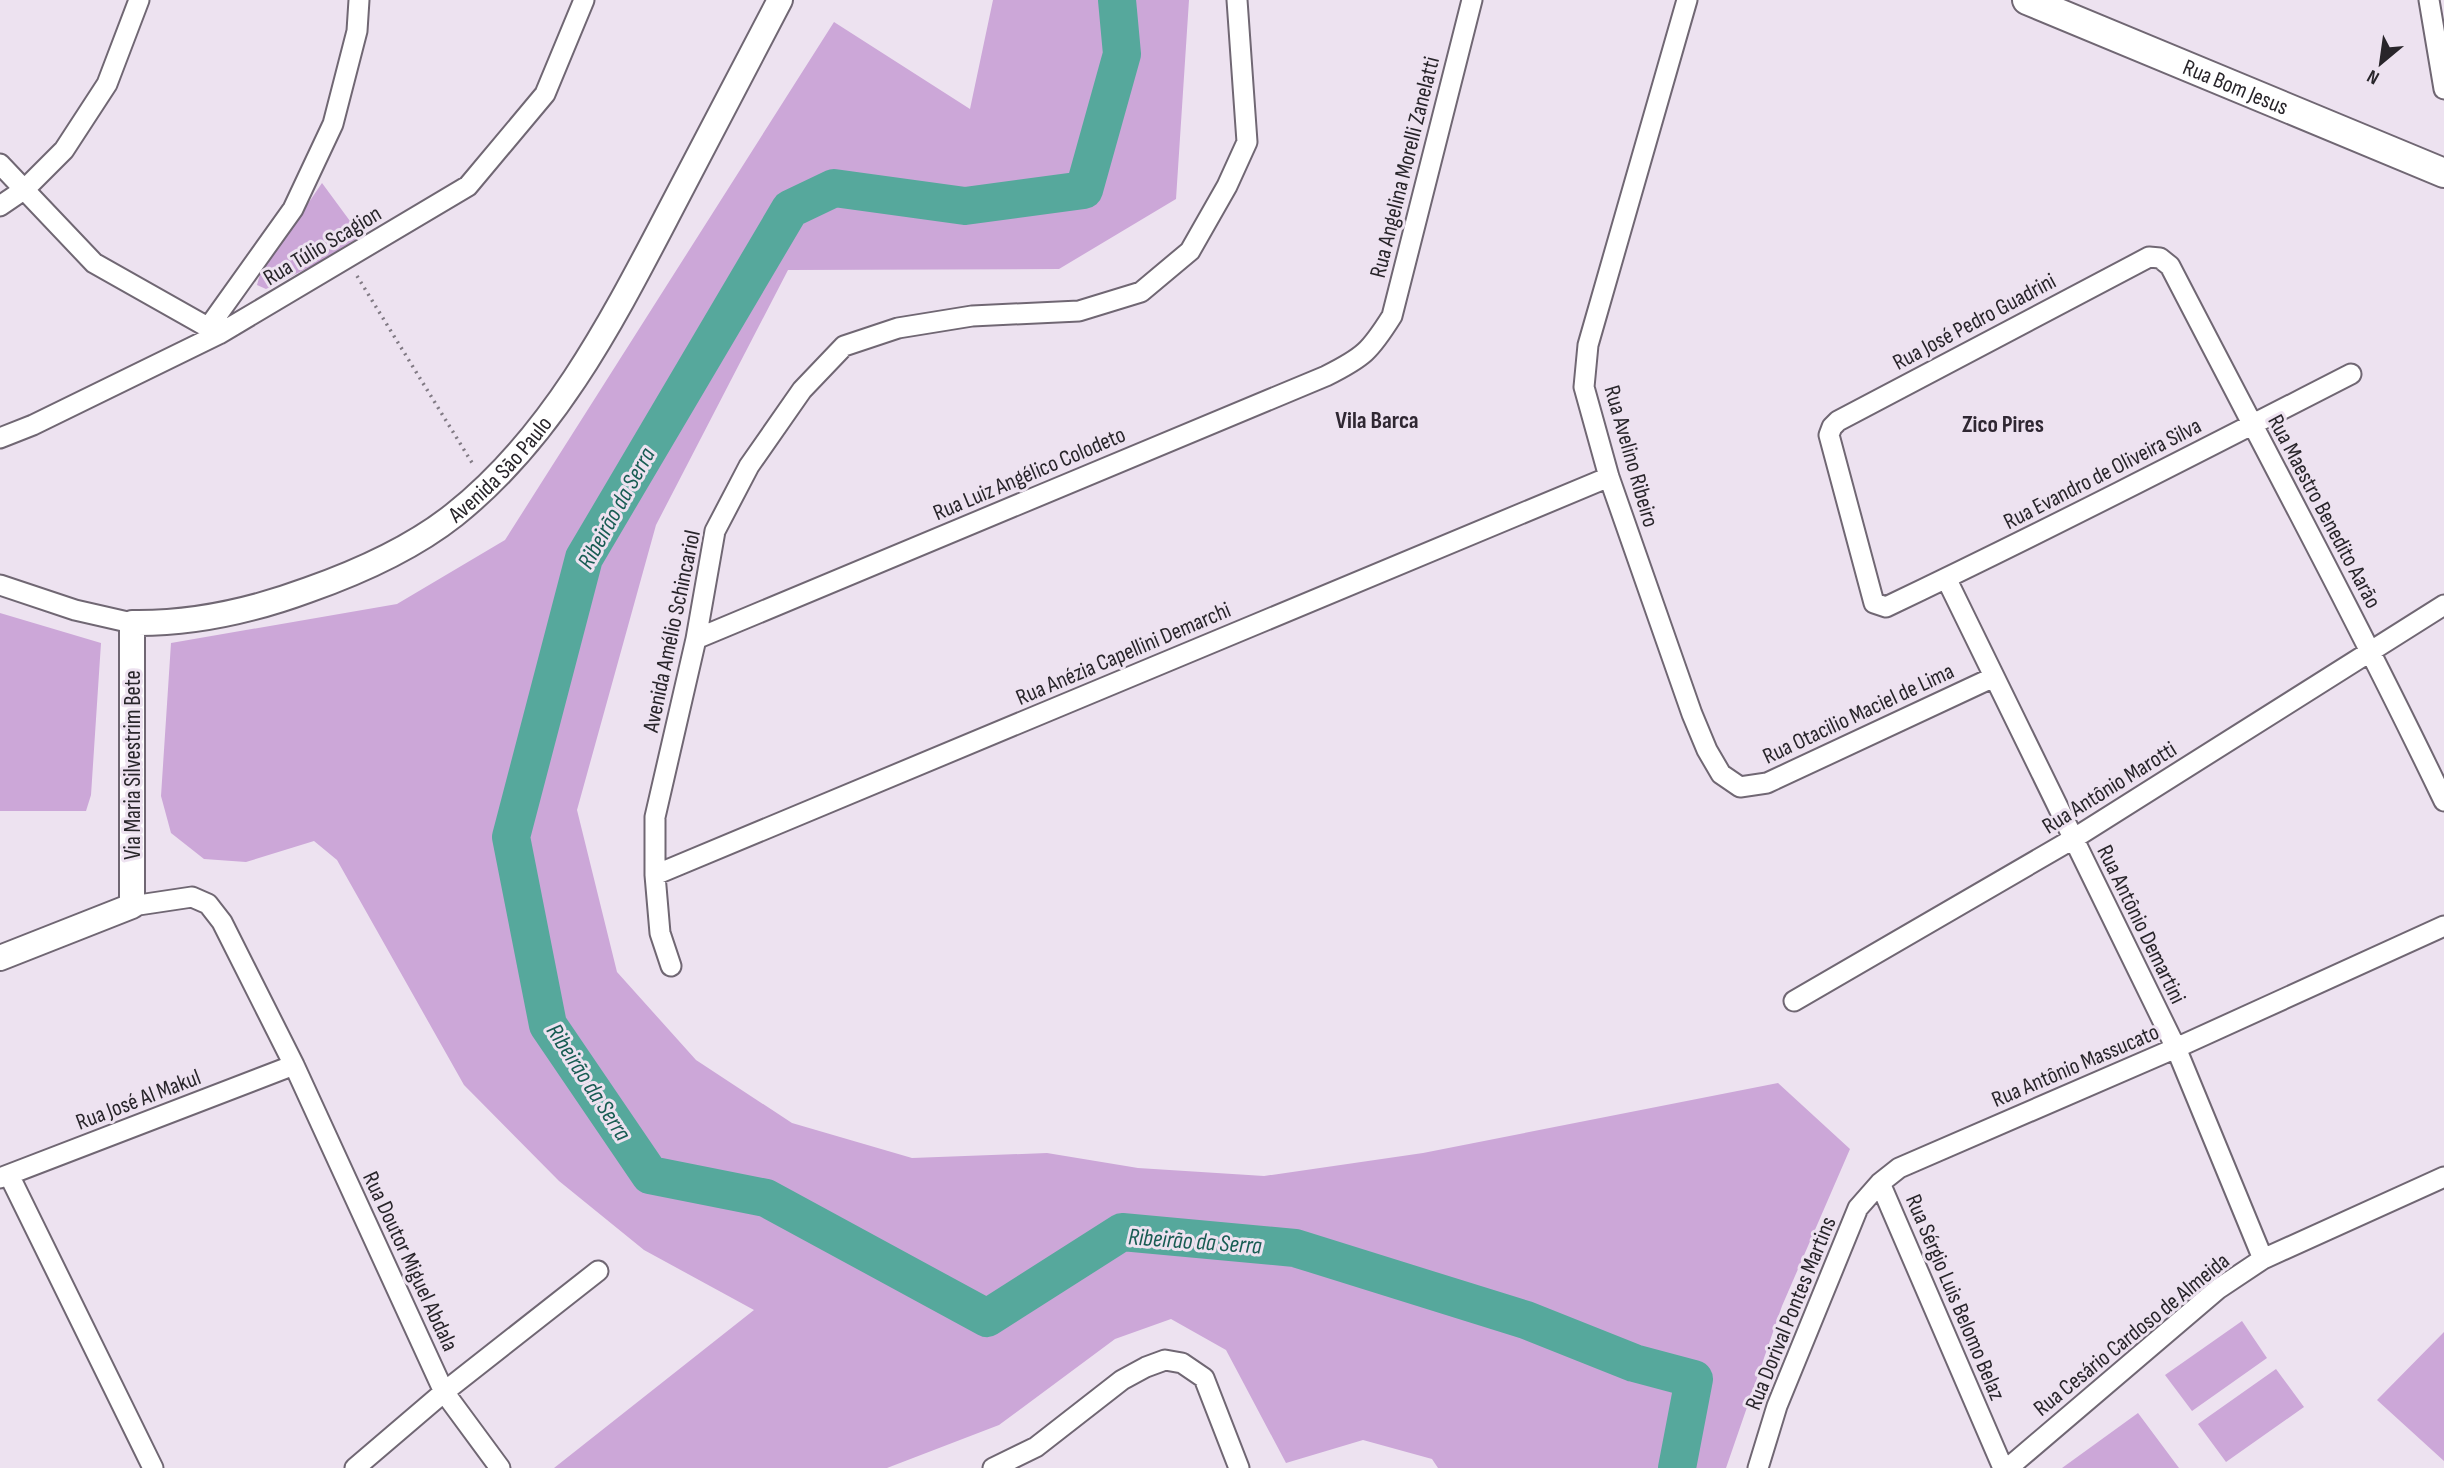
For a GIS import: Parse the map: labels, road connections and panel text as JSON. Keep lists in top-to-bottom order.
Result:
{
  "streets": {
    "main road": ["Rua Bom Jesus"],
    "street": [
      "Rua Angelina Morelli Zanelatti",
      "Rua Túlio Scagion",
      "Rua José Pedro Guadrini",
      "Rua Avelino Ribeiro",
      "Avenida São Paulo",
      "Rua Luiz Angélico Colodeto",
      "Rua Evandro de Oliveira Silva",
      "Rua Maestro Benedito Aarão",
      "Avenida Amélio Schincariol",
      "Rua Anézia Capellini Demarchi",
      "Rua Otacilio Maciel de Lima",
      "Via Maria Silvestrim Bete",
      "Rua Antônio Marotti",
      "Rua Antônio Demartini",
      "Rua Antônio Massucato",
      "Rua José Al Makul",
      "Rua Doutor Miguel Abdala",
      "Rua Sérgio Luis Belomo Belaz",
      "Rua Dorival Pontes Martins",
      "Rua Cesário Cardoso de Almeida"
    ]
  },
  "crossings": [
    ["Rua Angelina Morelli Zanelatti", "Rua Luiz Angélico Colodeto"],
    ["Rua José Pedro Guadrini", "Rua Evandro de Oliveira Silva"],
    ["Rua José Pedro Guadrini", "Rua Maestro Benedito Aarão"],
    ["Rua Avelino Ribeiro", "Rua Anézia Capellini Demarchi"],
    ["Rua Avelino Ribeiro", "Rua Otacilio Maciel de Lima"],
    ["Avenida São Paulo", "Via Maria Silvestrim Bete"],
    ["Rua Luiz Angélico Colodeto", "Avenida Amélio Schincariol"],
    ["Rua Evandro de Oliveira Silva", "Rua Maestro Benedito Aarão"],
    ["Rua Evandro de Oliveira Silva", "Rua Antônio Demartini"],
    ["Rua Maestro Benedito Aarão", "Rua Antônio Marotti"],
    ["Avenida Amélio Schincariol", "Rua Anézia Capellini Demarchi"],
    ["Rua Otacilio Maciel de Lima", "Rua Antônio Demartini"],
    ["Via Maria Silvestrim Bete", "Rua Doutor Miguel Abdala"],
    ["Rua Antônio Marotti", "Rua Antônio Demartini"],
    ["Rua Antônio Demartini", "Rua Antônio Massucato"],
    ["Rua Antônio Demartini", "Rua Cesário Cardoso de Almeida"],
    ["Rua Antônio Massucato", "Rua Sérgio Luis Belomo Belaz"],
    ["Rua Antônio Massucato", "Rua Dorival Pontes Martins"],
    ["Rua José Al Makul", "Rua Doutor Miguel Abdala"],
    ["Rua Sérgio Luis Belomo Belaz", "Rua Dorival Pontes Martins"],
    ["Rua Sérgio Luis Belomo Belaz", "Rua Cesário Cardoso de Almeida"]
  ],
  "districts": ["Vila Barca", "Zico Pires"],
  "water": ["Ribeirão da Serra"],
  "north": "bottom left"
}
